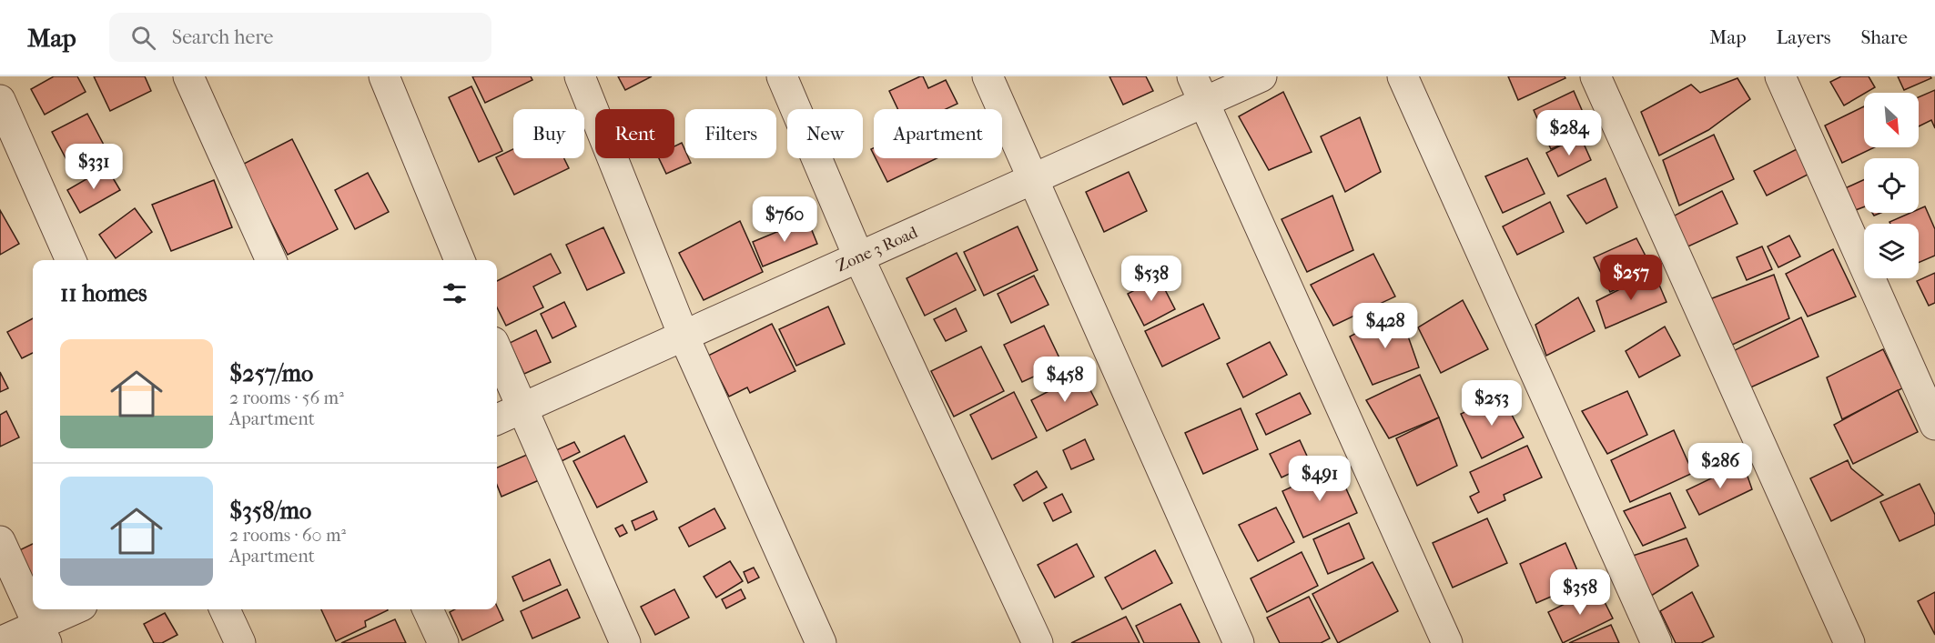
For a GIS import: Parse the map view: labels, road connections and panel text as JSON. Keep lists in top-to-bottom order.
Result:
{
  "streets": {
    "street": ["Zone 3 Road"]
  },
  "north": "bottom right",
  "page": {
    "header": "Map",
    "search": "Search here",
    "nav": ["Map", "Layers", "Share"],
    "chip": [
      "Buy",
      "Rent",
      "Filters",
      "New",
      "Apartment"
    ],
    "price": [
      "$284",
      "$331",
      "$760",
      "$257",
      "$538",
      "$428",
      "$458",
      "$253",
      "$286",
      "$491",
      "$358"
    ],
    "heading": "11 homes",
    "list": [
      {
        "name": "$257/mo",
        "note": "2 rooms · 56 m² · Apartment"
      },
      {
        "name": "$358/mo",
        "note": "2 rooms · 60 m² · Apartment"
      }
    ]
  }
}
